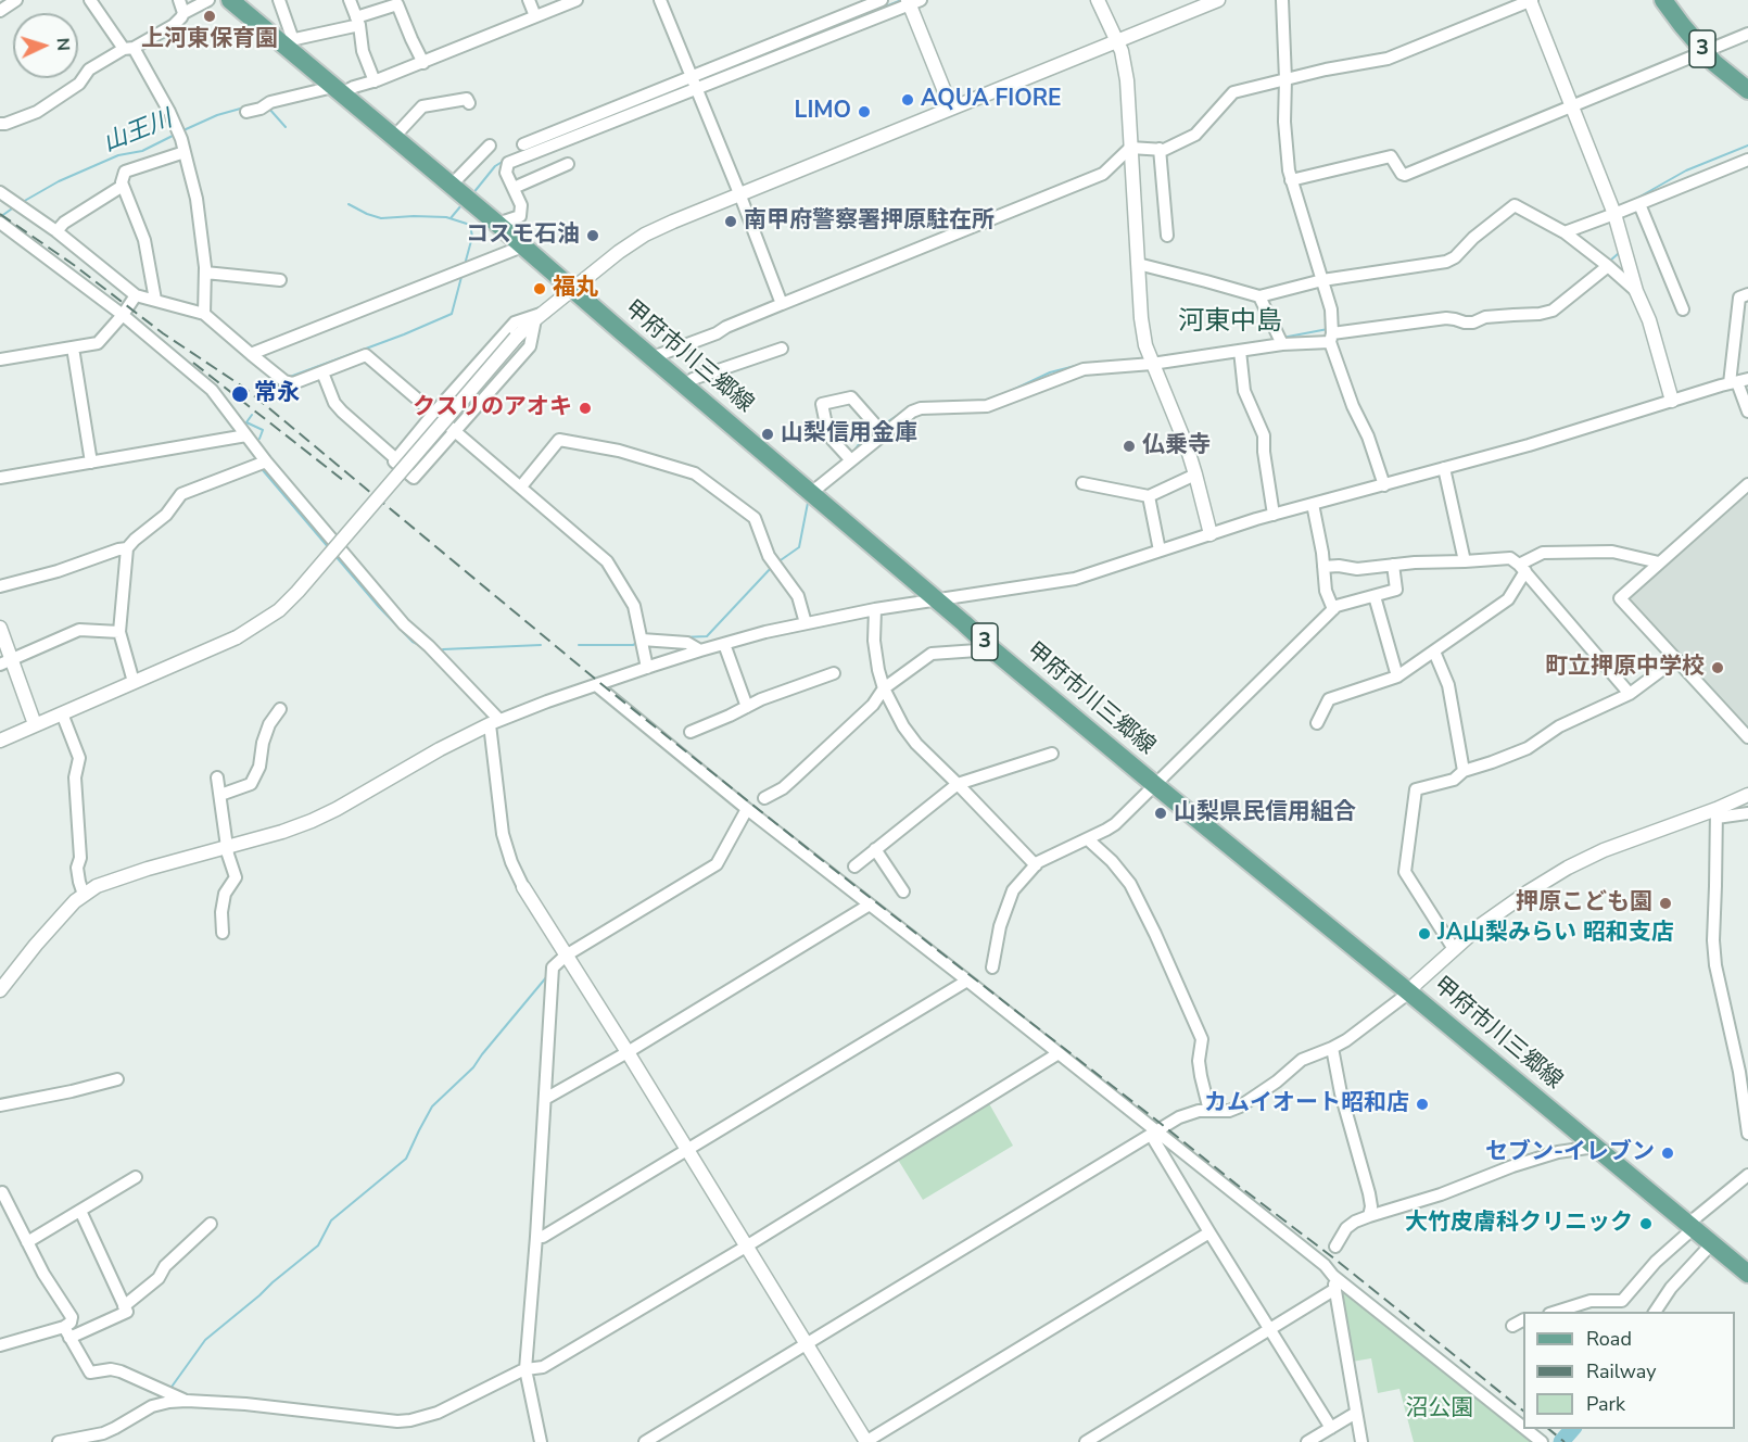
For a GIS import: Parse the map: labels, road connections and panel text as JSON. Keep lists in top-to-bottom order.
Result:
{
  "streets": {
    "main road": ["3", "甲府市川三郷線"]
  },
  "districts": ["河東中島"],
  "water": ["山王川"],
  "parks": ["沼公園"],
  "places": [
    "上河東保育園",
    "AQUA FIORE",
    "LIMO",
    "南甲府警察署押原駐在所",
    "コスモ石油",
    "福丸",
    "常永",
    "クスリのアオキ",
    "山梨信用金庫",
    "仏乗寺",
    "町立押原中学校",
    "山梨県民信用組合",
    "押原こども園",
    "JA山梨みらい 昭和支店",
    "カムイオート昭和店",
    "セブン-イレブン",
    "大竹皮膚科クリニック"
  ],
  "legend": ["Road", "Railway", "Park"],
  "north": "right"
}
